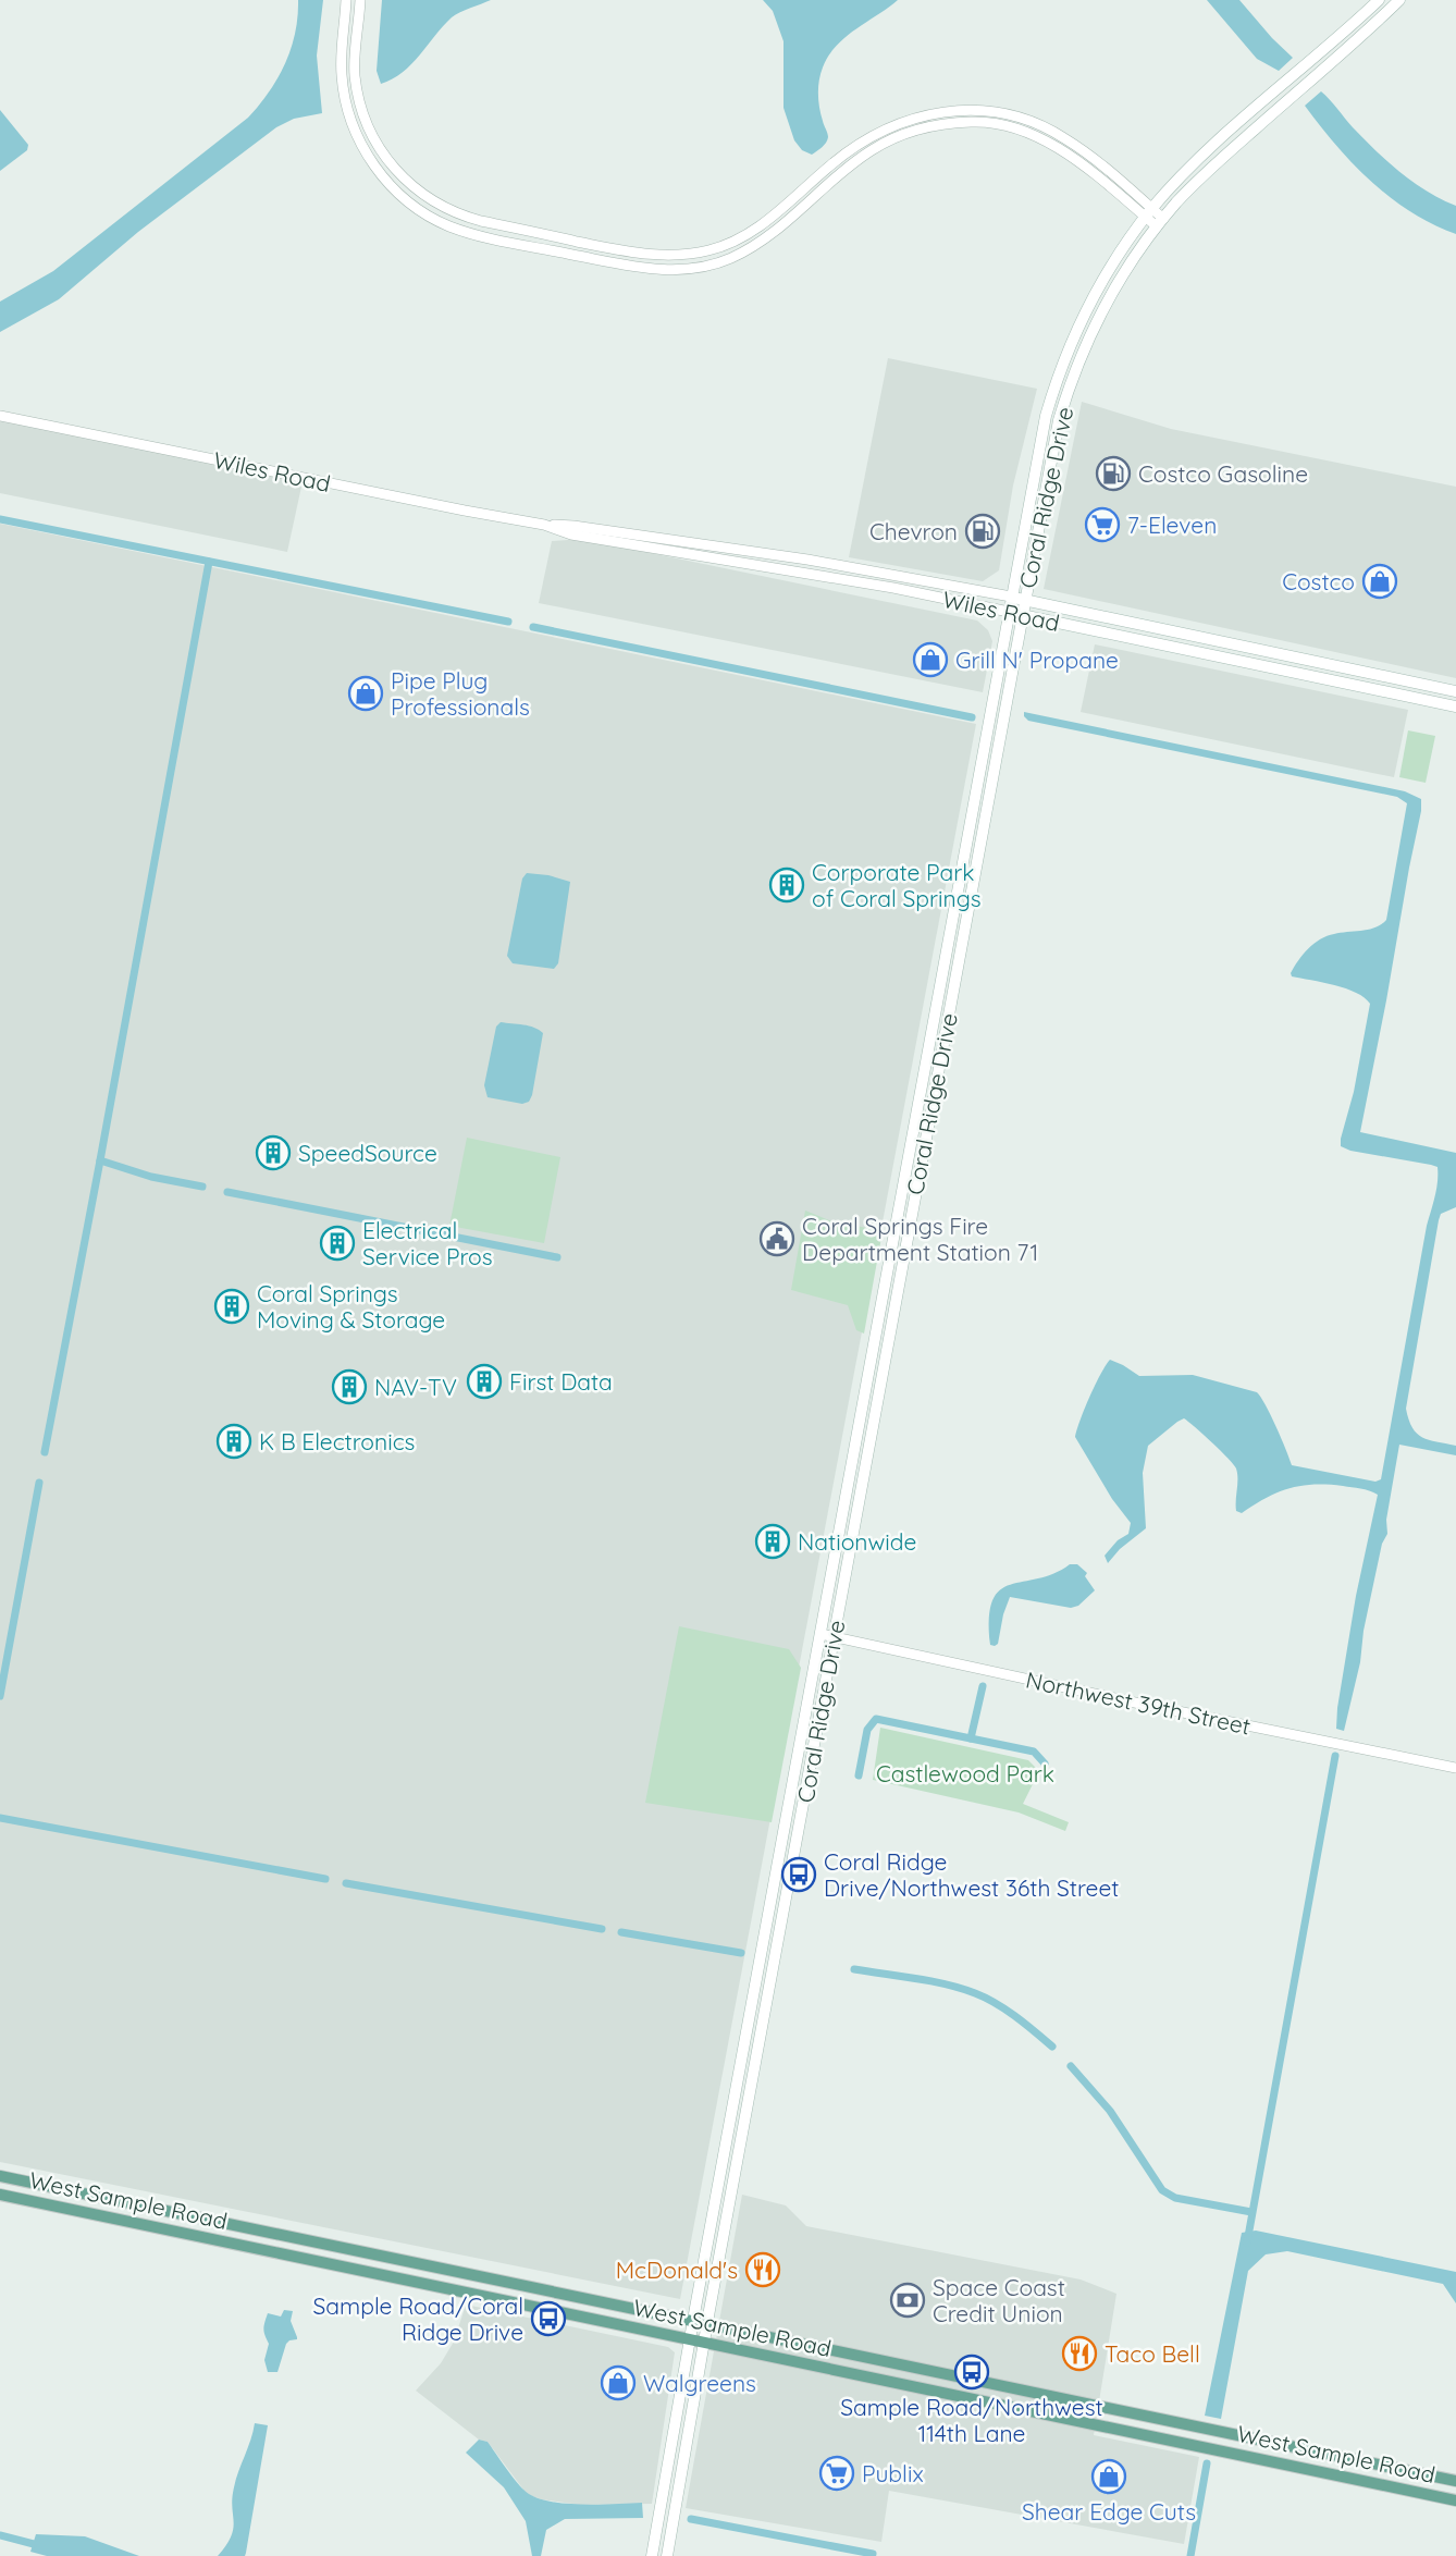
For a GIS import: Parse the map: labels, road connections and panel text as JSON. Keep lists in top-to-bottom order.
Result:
{
  "streets": {
    "main road": ["Wiles Road", "Coral Ridge Drive", "West Sample Road"],
    "street": ["Northwest 39th Street"]
  },
  "crossings": [
    ["Wiles Road", "Coral Ridge Drive"],
    ["Coral Ridge Drive", "Northwest 39th Street"],
    ["Coral Ridge Drive", "West Sample Road"]
  ],
  "parks": ["Castlewood Park"],
  "places": {
    "fuel station": ["Costco Gasoline", "Chevron"],
    "supermarket": ["7-Eleven", "Publix"],
    "shop": [
      "Costco",
      "Grill N' Propane",
      "Pipe Plug Professionals",
      "Walgreens",
      "Shear Edge Cuts"
    ],
    "building": [
      "Corporate Park of Coral Springs",
      "SpeedSource",
      "Electrical Service Pros",
      "Coral Springs Moving & Storage",
      "First Data",
      "NAV-TV",
      "K B Electronics",
      "Nationwide"
    ],
    "public building": ["Coral Springs Fire Department Station 71"],
    "bus stop": ["Coral Ridge Drive/Northwest 36th Street", "Sample Road/Coral Ridge Drive", "Sample Road/Northwest 114th Lane"],
    "restaurant": ["McDonald's", "Taco Bell"],
    "bank": ["Space Coast Credit Union"]
  }
}
